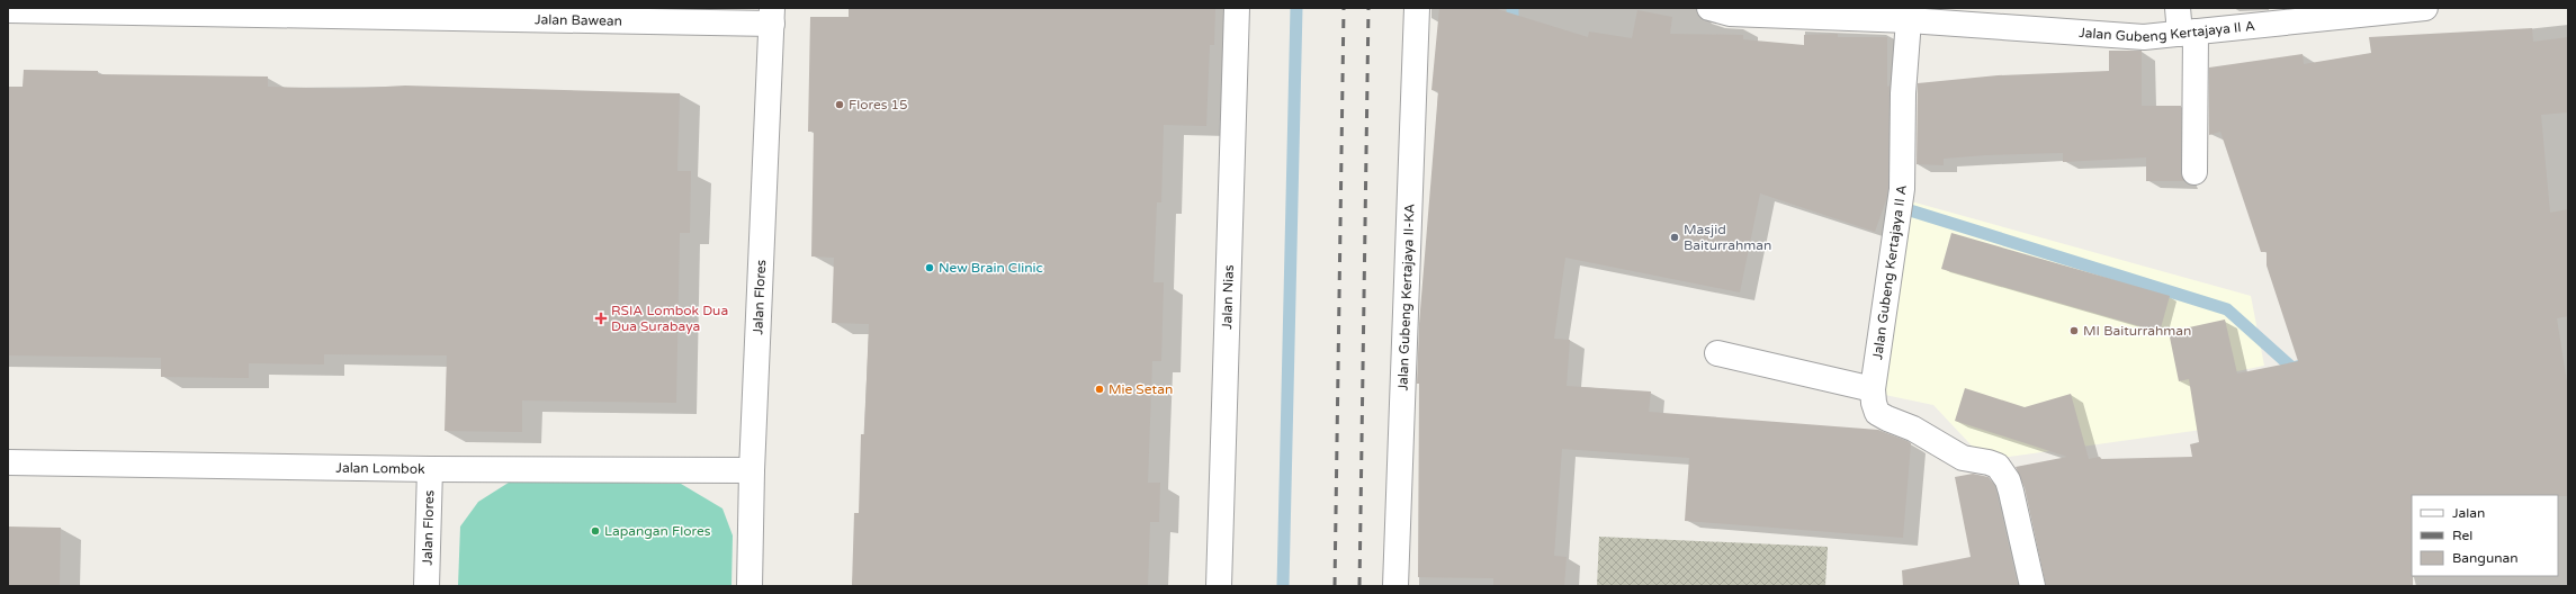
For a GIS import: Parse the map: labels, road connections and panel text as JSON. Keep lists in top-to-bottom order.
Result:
{
  "streets": {
    "street": [
      "Jalan Bawean",
      "Jalan Gubeng Kertajaya II A",
      "Jalan Flores",
      "Jalan Nias",
      "Jalan Gubeng Kertajaya II-KA",
      "Jalan Lombok"
    ]
  },
  "crossings": [
    ["Jalan Bawean", "Jalan Flores"],
    ["Jalan Flores", "Jalan Lombok"]
  ],
  "places": {
    "other": [
      "Flores 15",
      "Masjid Baiturrahman",
      "New Brain Clinic",
      "MI Baiturrahman",
      "Mie Setan",
      "Lapangan Flores"
    ],
    "health": ["RSIA Lombok Dua Dua Surabaya"]
  },
  "legend": ["Jalan", "Rel", "Bangunan"]
}
